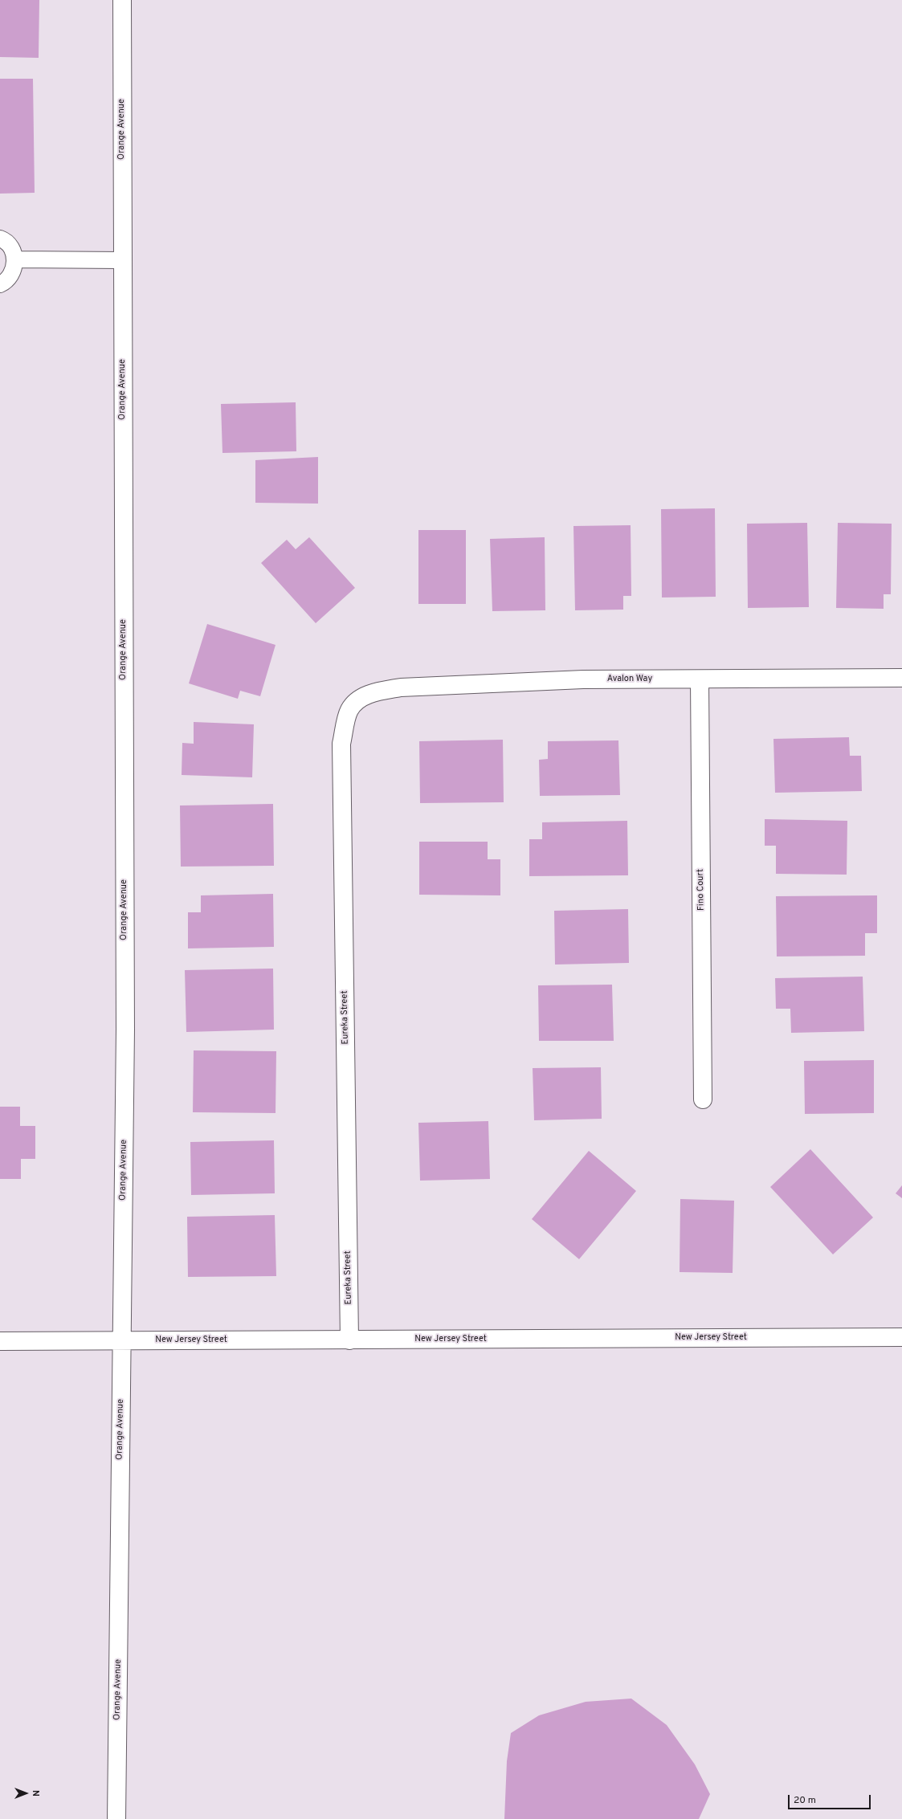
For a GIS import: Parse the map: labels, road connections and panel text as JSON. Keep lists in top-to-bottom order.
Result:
{
  "streets": {
    "street": [
      "Orange Avenue",
      "Avalon Way",
      "Fino Court",
      "Eureka Street",
      "New Jersey Street"
    ]
  },
  "crossings": [
    ["Orange Avenue", "New Jersey Street"],
    ["Avalon Way", "Fino Court"],
    ["Avalon Way", "Eureka Street"],
    ["Eureka Street", "New Jersey Street"]
  ],
  "scale_bar": "20 m",
  "north": "right"
}
